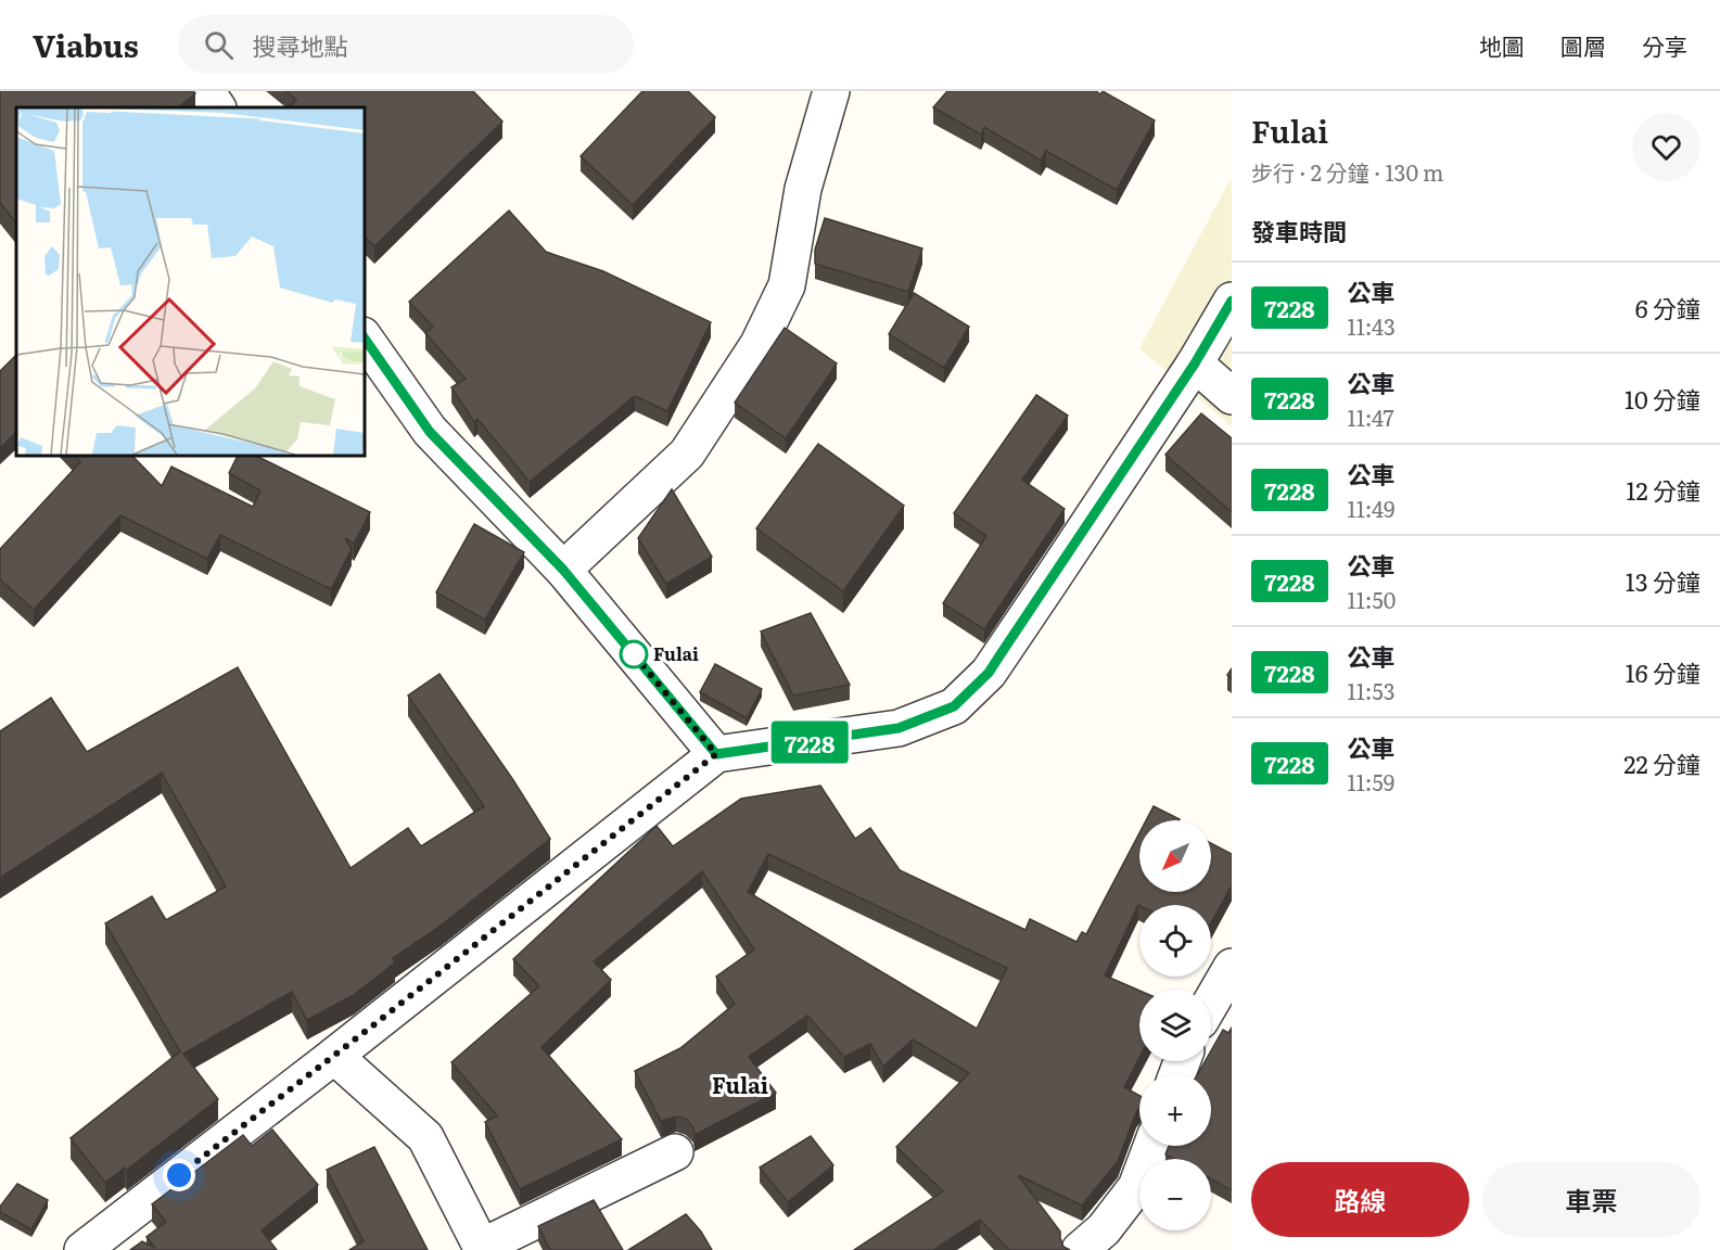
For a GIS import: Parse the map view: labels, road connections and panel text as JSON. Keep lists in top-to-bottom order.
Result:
{
  "districts": ["Fulai"],
  "places": ["Fulai"],
  "lines": ["bus line 7228"],
  "north": "bottom left",
  "page": {
    "header": "Viabus",
    "search": "搜尋地點",
    "nav": ["地圖", "圖層", "分享"],
    "on_map": "7228",
    "heading": [
      ["Fulai", "步行 · 2 分鐘 · 130 m"],
      "發車時間"
    ],
    "list": [
      {
        "mark": "7228",
        "name": "公車",
        "note": "11:43",
        "value": "6 分鐘"
      },
      {
        "mark": "7228",
        "name": "公車",
        "note": "11:47",
        "value": "10 分鐘"
      },
      {
        "mark": "7228",
        "name": "公車",
        "note": "11:49",
        "value": "12 分鐘"
      },
      {
        "mark": "7228",
        "name": "公車",
        "note": "11:50",
        "value": "13 分鐘"
      },
      {
        "mark": "7228",
        "name": "公車",
        "note": "11:53",
        "value": "16 分鐘"
      },
      {
        "mark": "7228",
        "name": "公車",
        "note": "11:59",
        "value": "22 分鐘"
      }
    ],
    "map_buttons": ["+", "−"],
    "buttons": ["路線", "車票"]
  }
}
